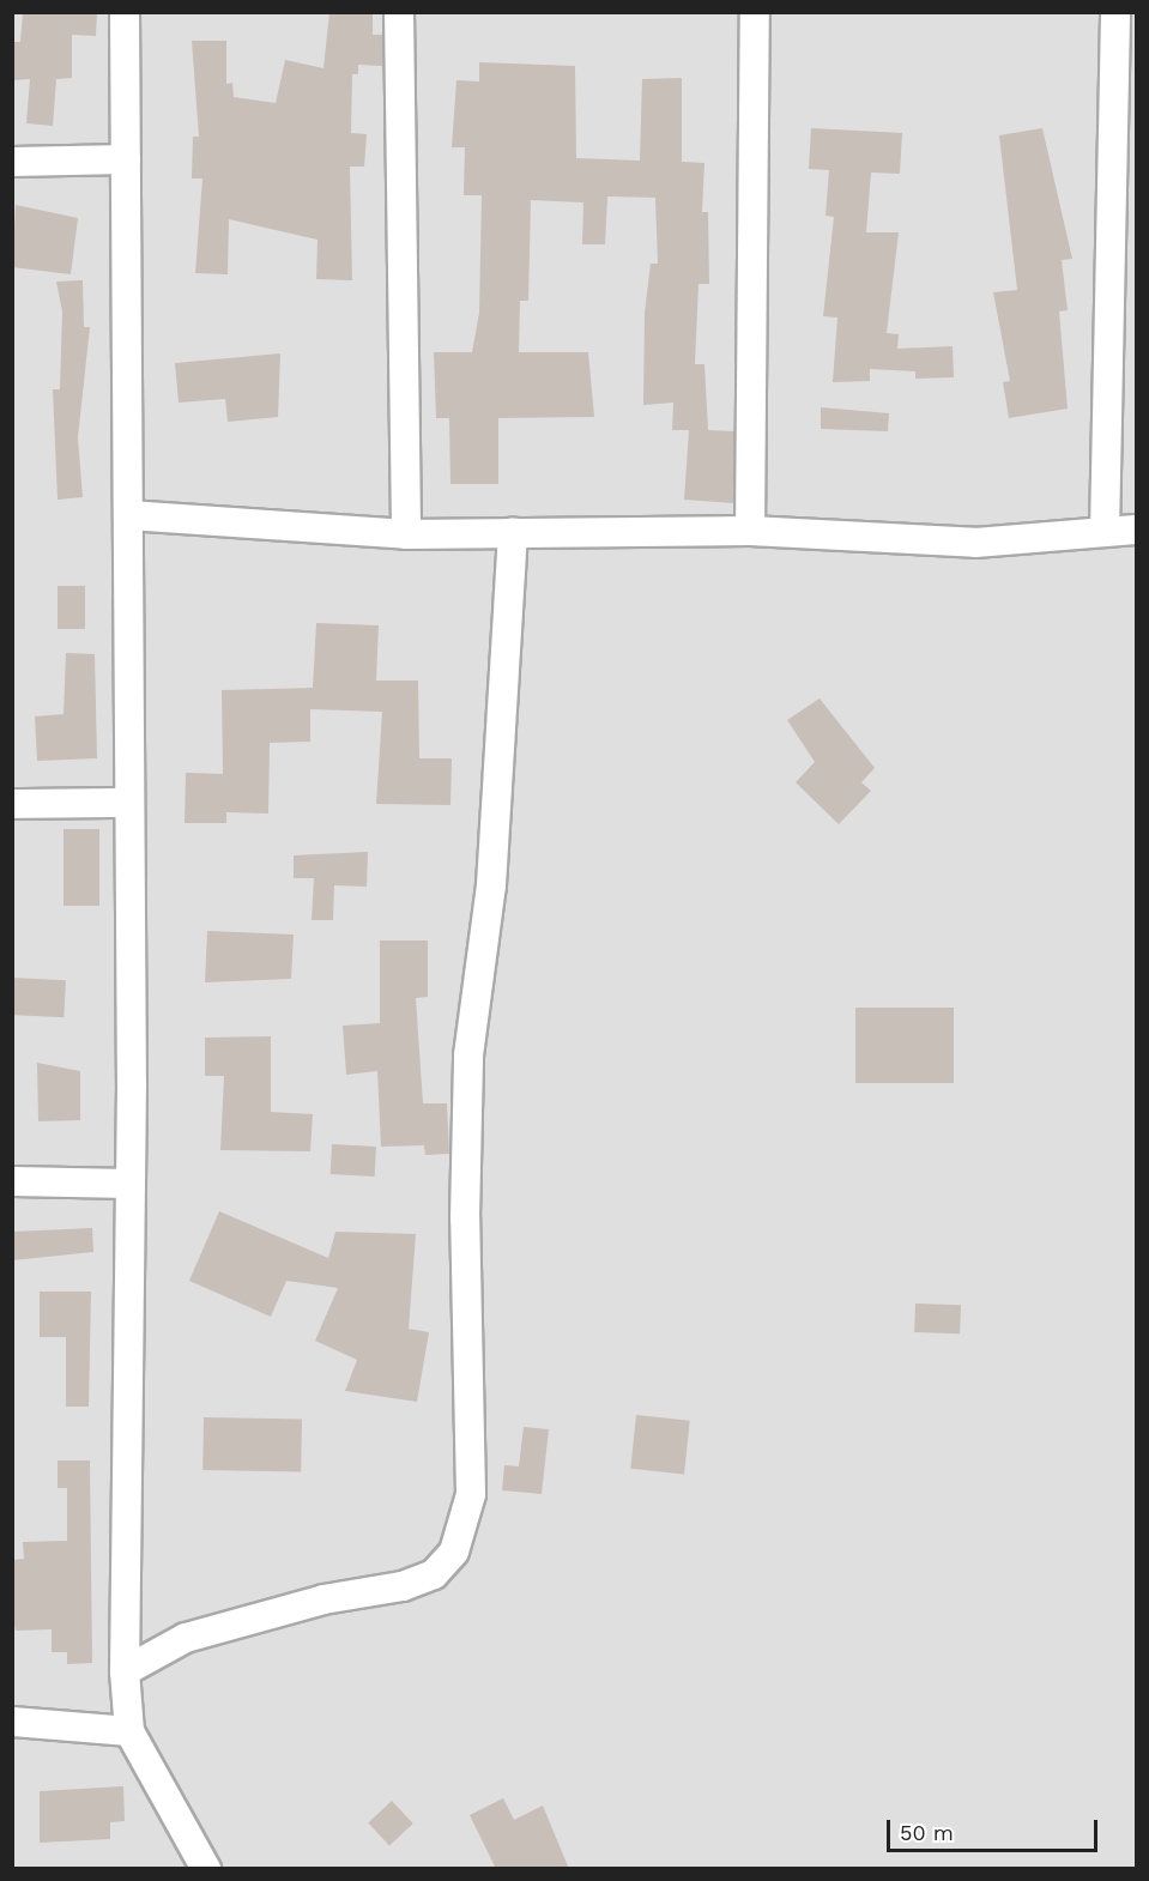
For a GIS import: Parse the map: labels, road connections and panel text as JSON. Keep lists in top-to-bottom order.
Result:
{
  "scale_bar": "50 m"
}
